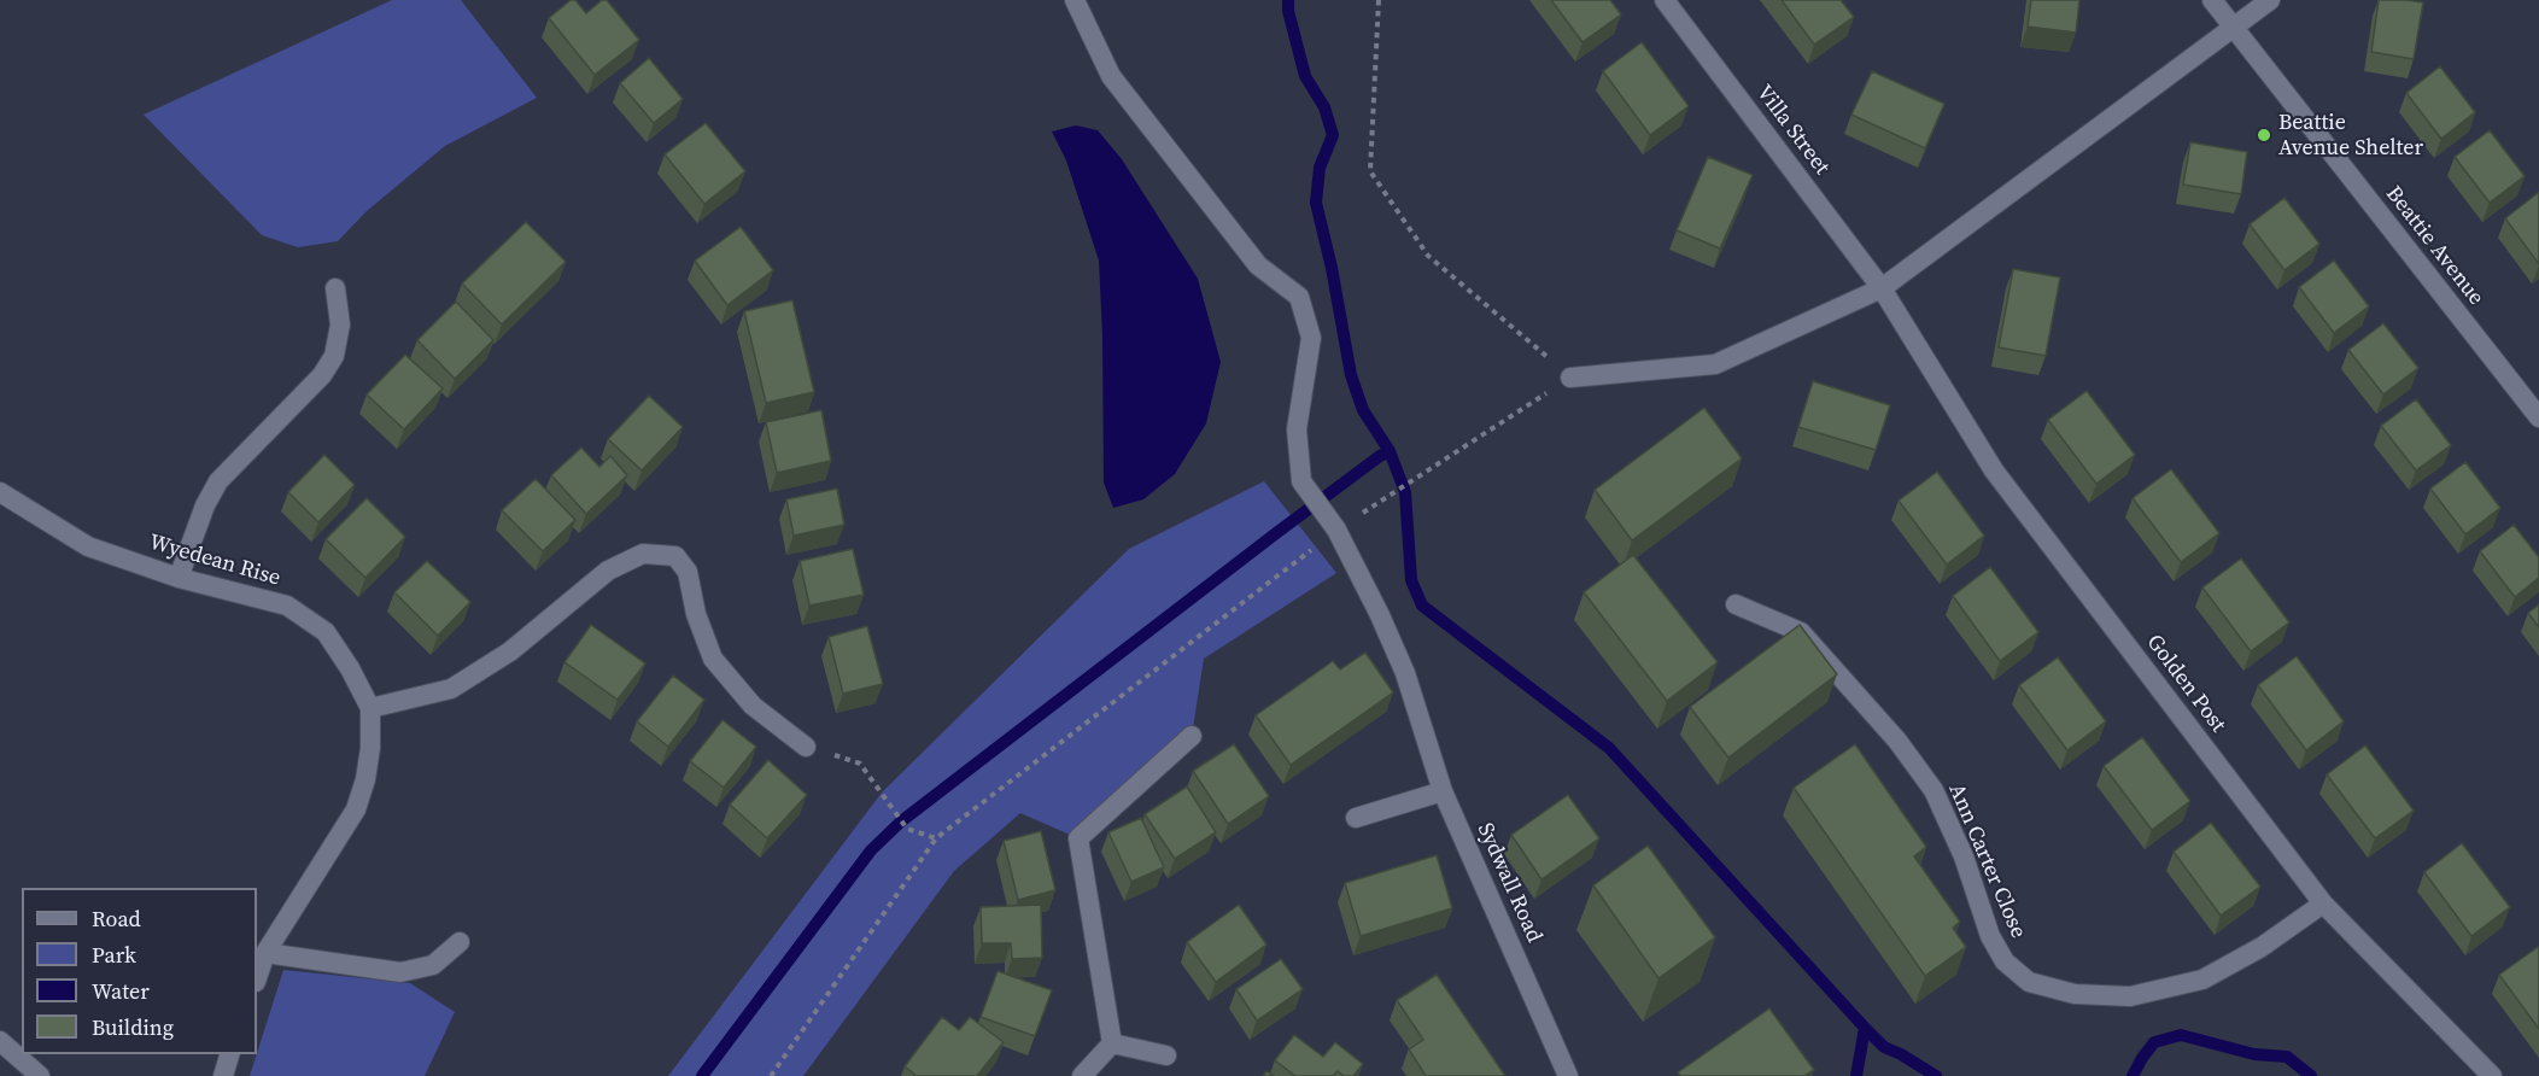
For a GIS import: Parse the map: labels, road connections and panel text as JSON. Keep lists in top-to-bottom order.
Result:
{
  "streets": {
    "street": [
      "Villa Street",
      "Beattie Avenue",
      "Wyedean Rise",
      "Golden Post",
      "Ann Carter Close",
      "Sydwall Road"
    ]
  },
  "crossings": [
    ["Villa Street", "Golden Post"],
    ["Golden Post", "Ann Carter Close"]
  ],
  "places": ["Beattie Avenue Shelter"],
  "legend": [
    "Road",
    "Park",
    "Water",
    "Building"
  ]
}
